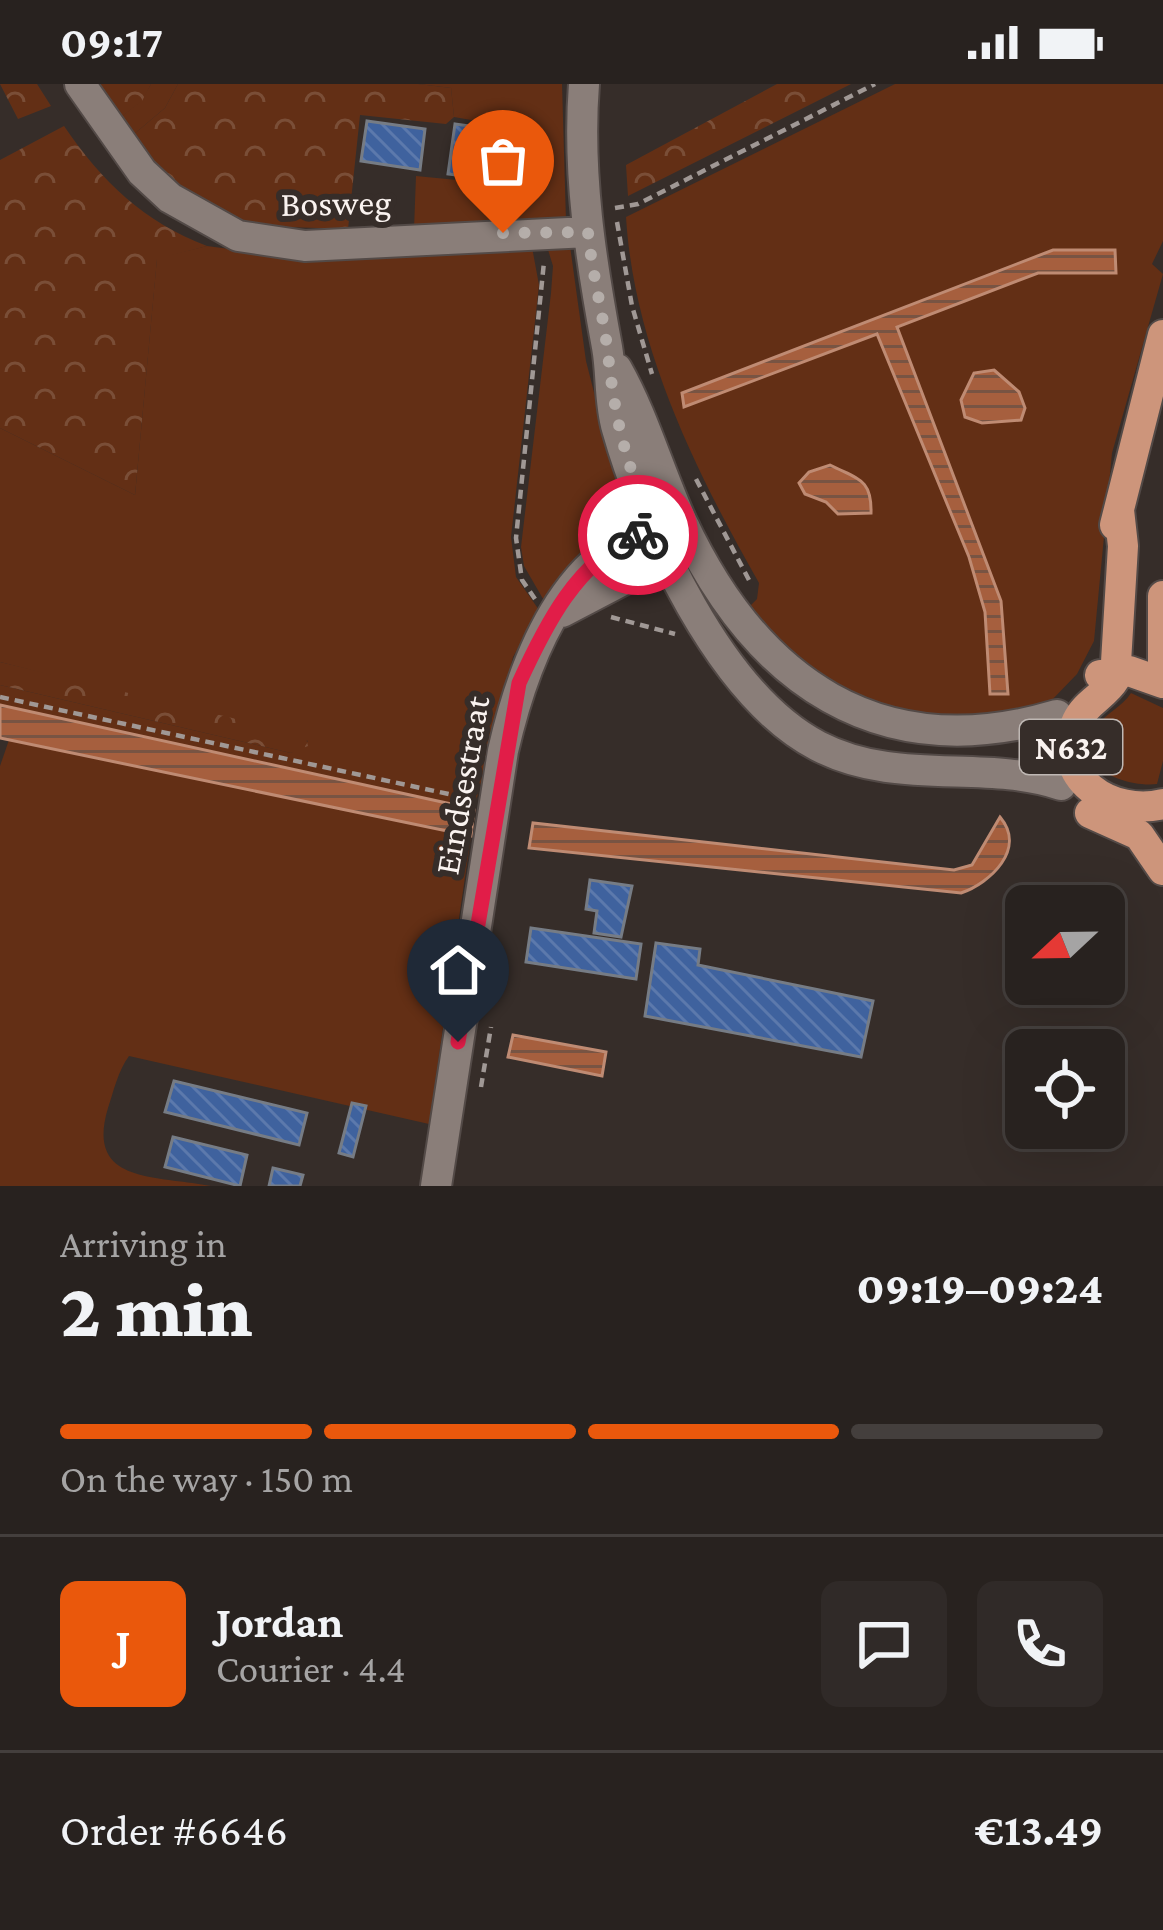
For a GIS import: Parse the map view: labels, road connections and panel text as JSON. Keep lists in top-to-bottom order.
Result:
{
  "streets": {
    "main road": ["N632"],
    "street": ["Bosweg", "Eindsestraat"]
  },
  "north": "left",
  "page": {
    "status": "09:17",
    "heading": ["2 min", "Arriving in", "09:19–09:24"],
    "panel": [
      "Jordan",
      "Courier · 4.4",
      "Order #6646",
      "€13.49"
    ],
    "bar": "On the way · 150 m",
    "round": "J"
  }
}
